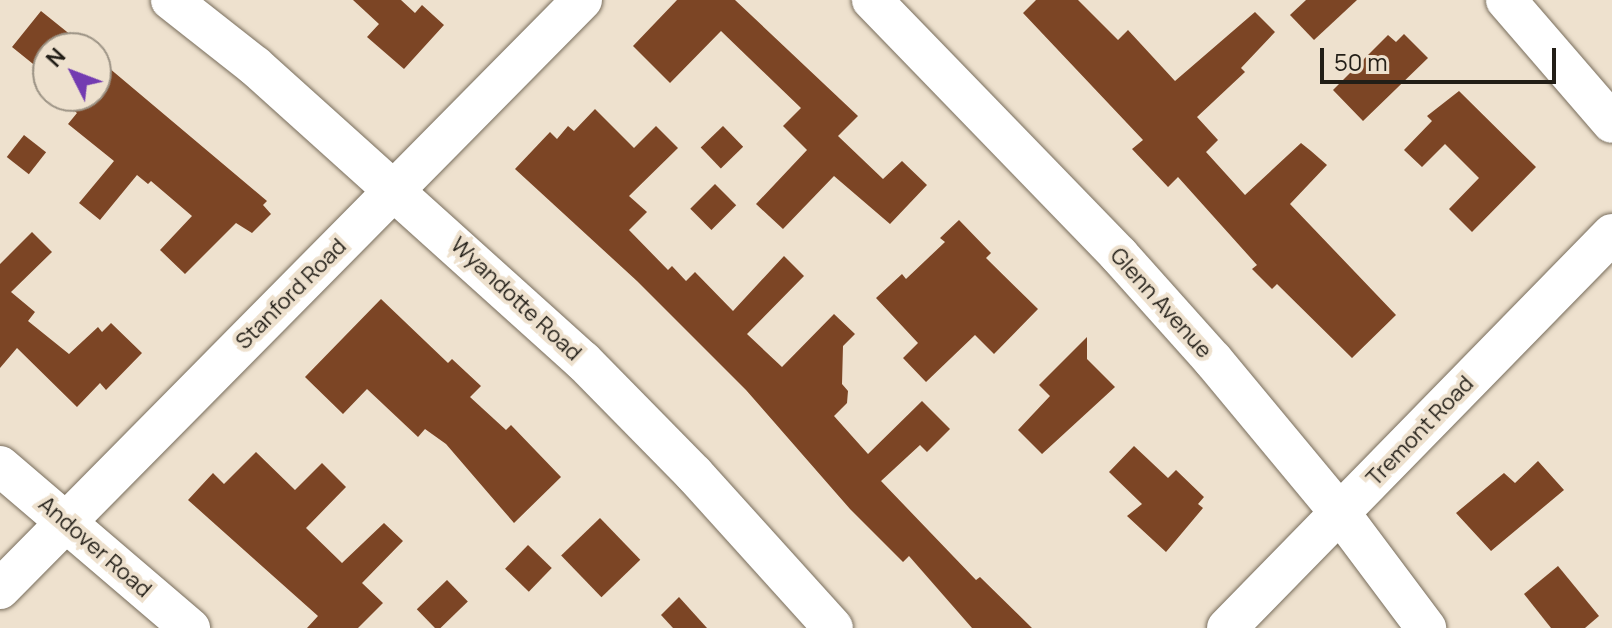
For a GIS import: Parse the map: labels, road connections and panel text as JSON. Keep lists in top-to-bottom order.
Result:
{
  "streets": {
    "street": [
      "Stanford Road",
      "Wyandotte Road",
      "Glenn Avenue",
      "Tremont Road",
      "Andover Road"
    ]
  },
  "crossings": [
    ["Stanford Road", "Wyandotte Road"],
    ["Stanford Road", "Andover Road"],
    ["Glenn Avenue", "Tremont Road"]
  ],
  "scale_bar": "50 m",
  "north": "top left"
}
